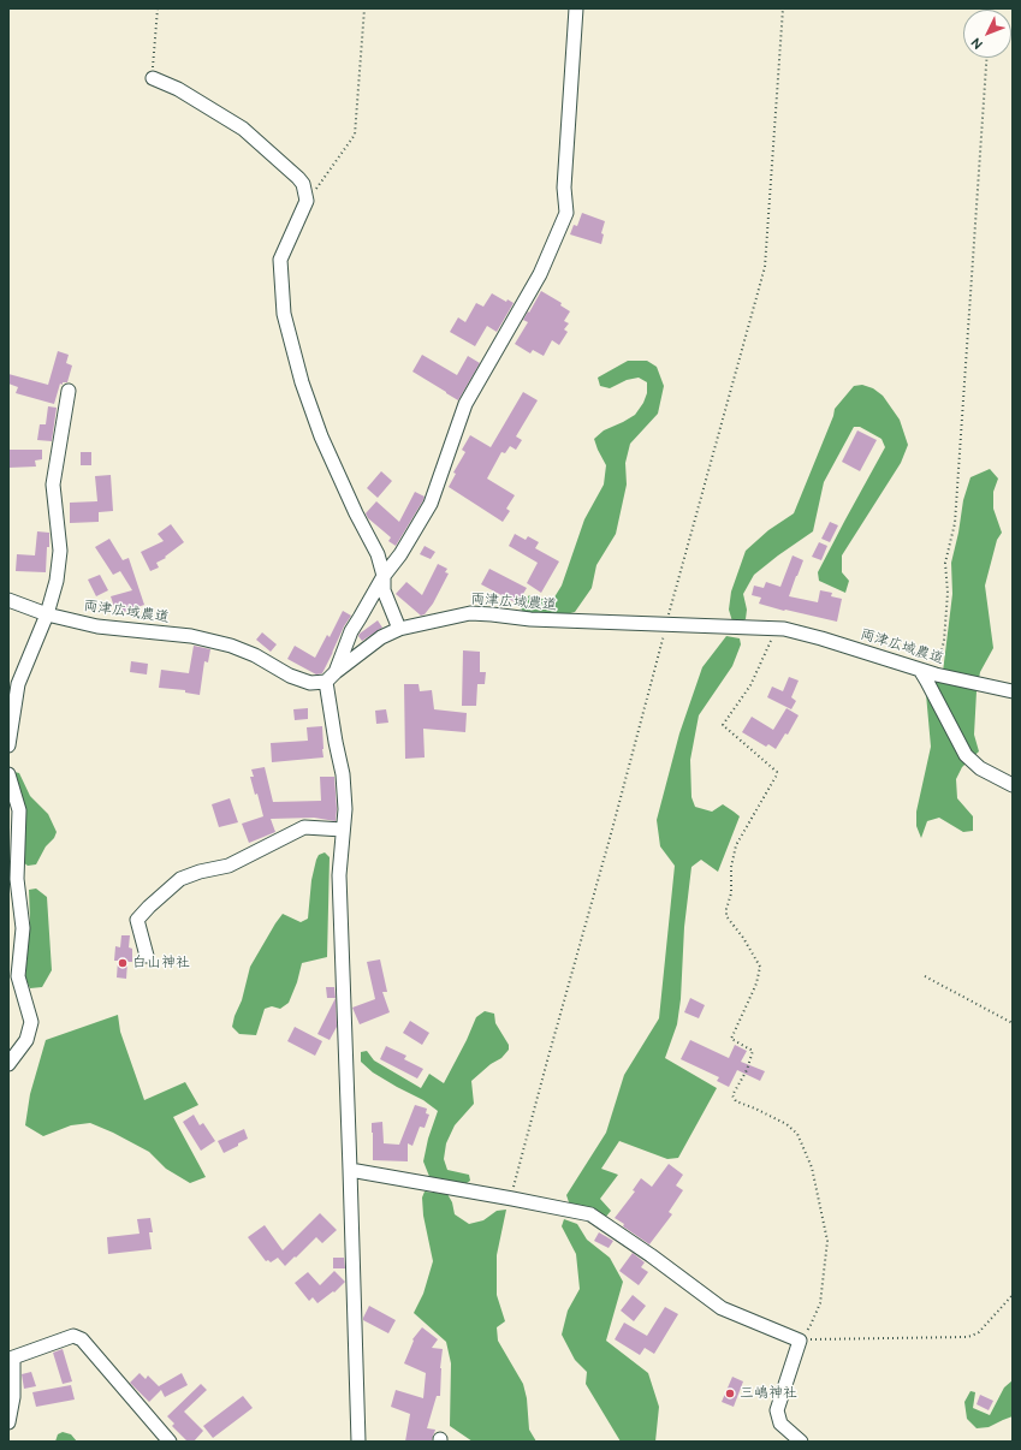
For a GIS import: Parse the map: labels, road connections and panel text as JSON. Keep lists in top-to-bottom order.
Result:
{
  "streets": {
    "street": ["両津広域農道"]
  },
  "places": ["白山神社", "三嶋神社"],
  "north": "bottom left"
}
